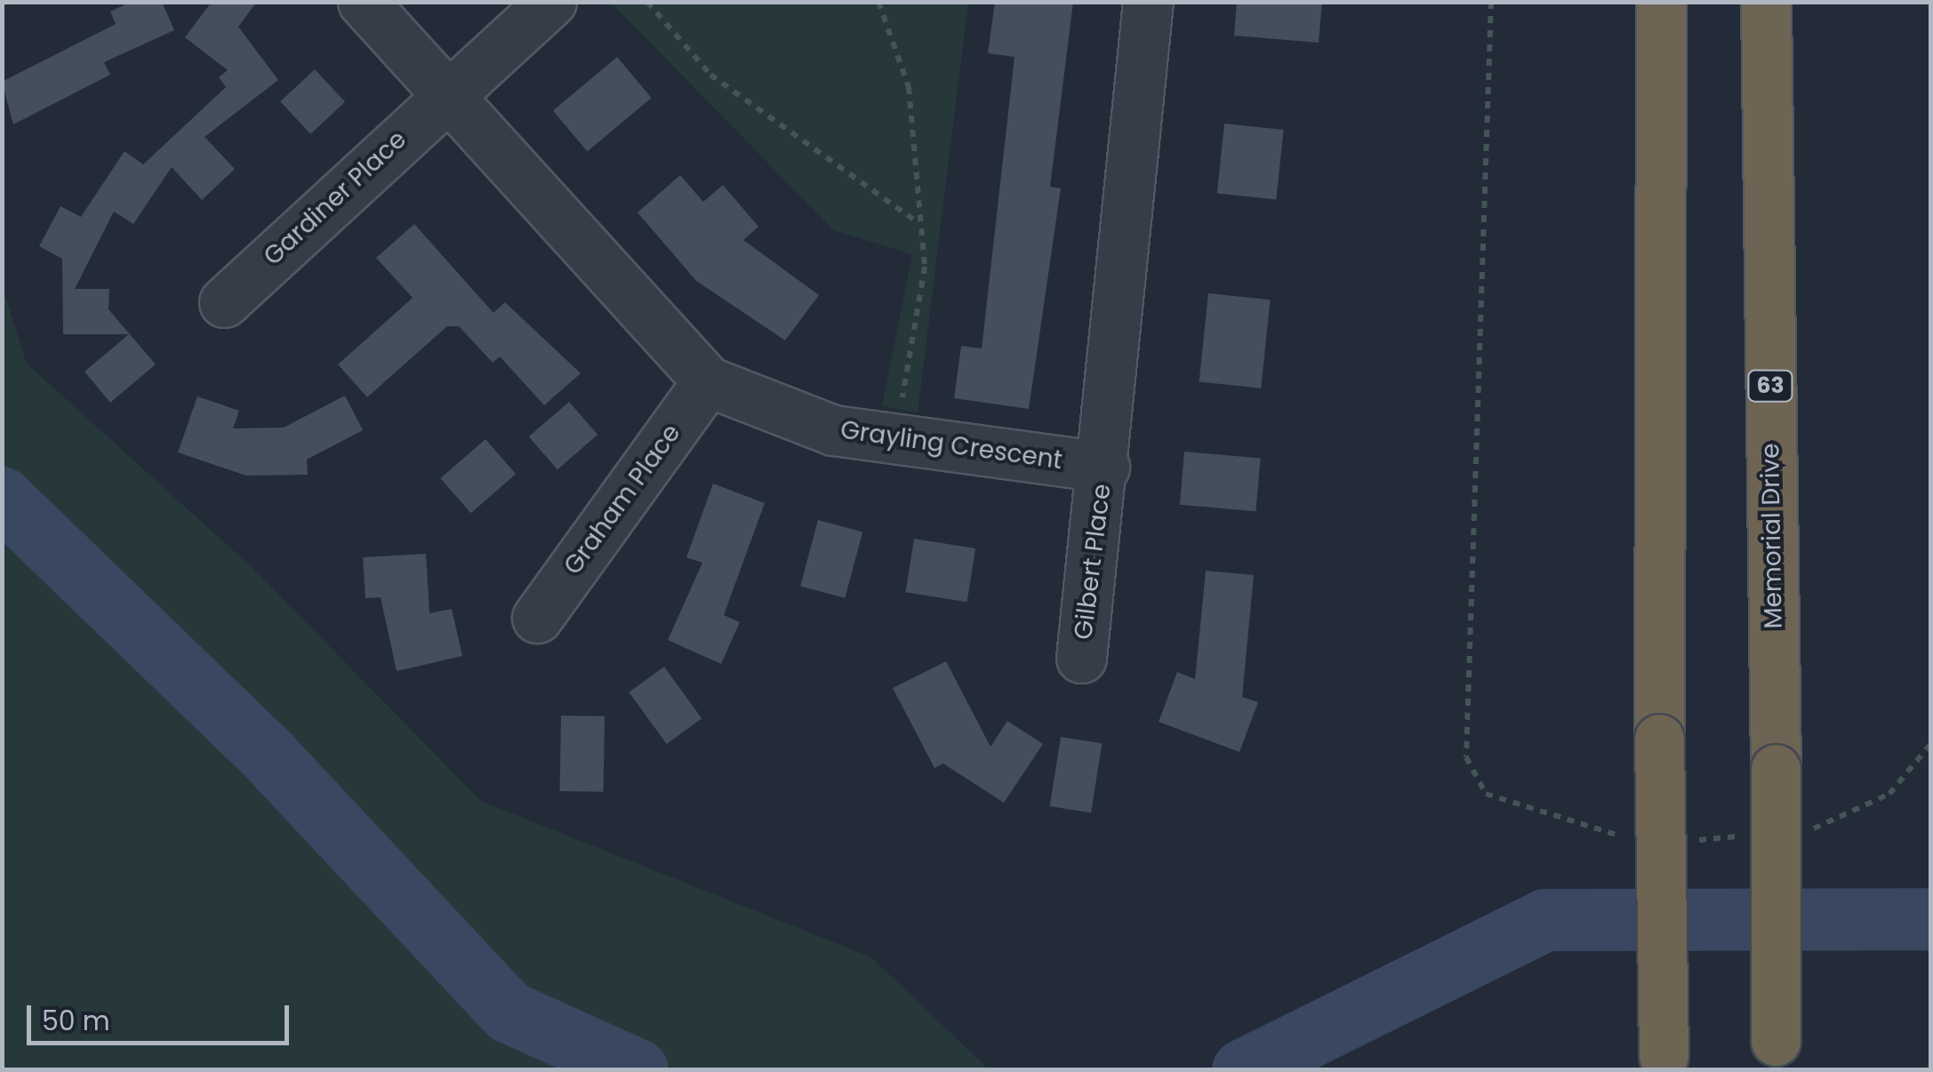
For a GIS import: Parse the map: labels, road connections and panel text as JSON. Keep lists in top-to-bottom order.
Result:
{
  "streets": {
    "highway": ["63", "Memorial Drive"],
    "street": [
      "Gardiner Place",
      "Grayling Crescent",
      "Graham Place",
      "Gilbert Place"
    ]
  },
  "crossings": [
    ["Gardiner Place", "Grayling Crescent"],
    ["Grayling Crescent", "Graham Place"],
    ["Grayling Crescent", "Gilbert Place"]
  ],
  "scale_bar": "50 m"
}
